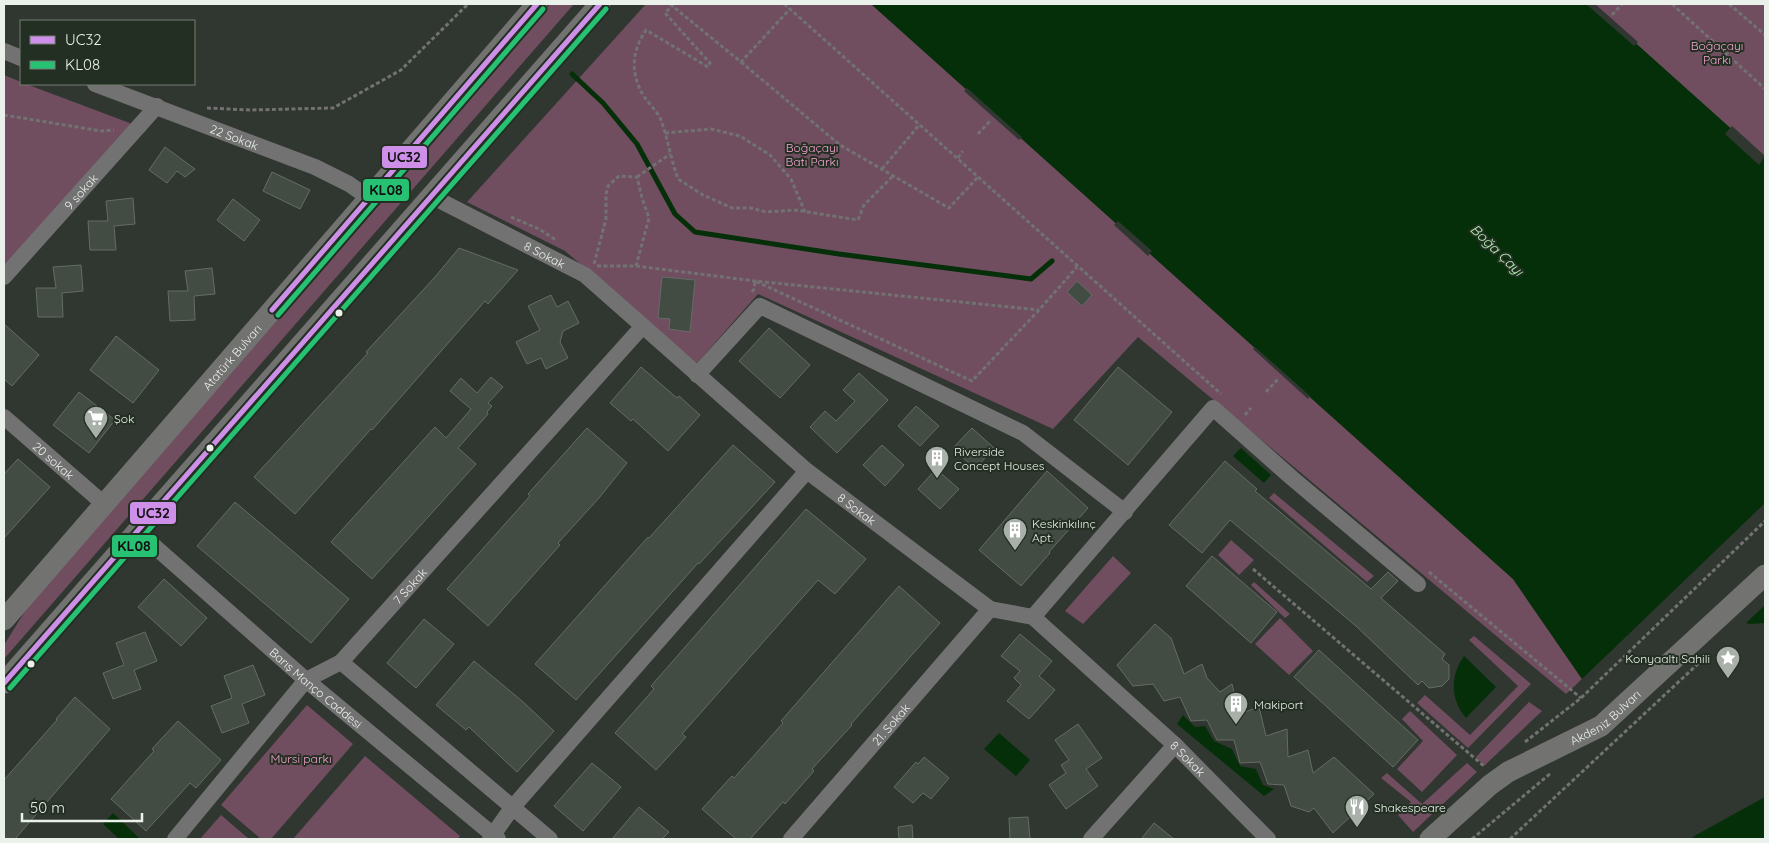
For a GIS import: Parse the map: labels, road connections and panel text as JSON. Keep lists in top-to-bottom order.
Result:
{
  "streets": {
    "main road": ["Atatürk Bulvarı", "Akdeniz Bulvarı"],
    "street": [
      "22 Sokak",
      "9 sokak",
      "8 Sokak",
      "20 sokak",
      "7 Sokak",
      "Barış Manço Caddesi",
      "21. Sokak"
    ]
  },
  "crossings": [
    ["22 Sokak", "9 sokak"],
    ["22 Sokak", "Atatürk Bulvarı"],
    ["8 Sokak", "7 Sokak"],
    ["8 Sokak", "21. Sokak"],
    ["Atatürk Bulvarı", "20 sokak"],
    ["7 Sokak", "Barış Manço Caddesi"]
  ],
  "water": ["Boğa Çayı"],
  "parks": ["Boğaçayı Parkı", "Boğaçayı Batı Parkı", "Mursi parkı"],
  "places": {
    "supermarket": ["Şok"],
    "building": ["Riverside Concept Houses", "Keskinkılınç Apt.", "Makiport"],
    "place": ["Konyaaltı Sahili"],
    "restaurant": ["Shakespeare"]
  },
  "lines": ["transit line UC32", "transit line KL08"],
  "legend": ["UC32", "KL08"],
  "scale_bar": "50 m"
}
